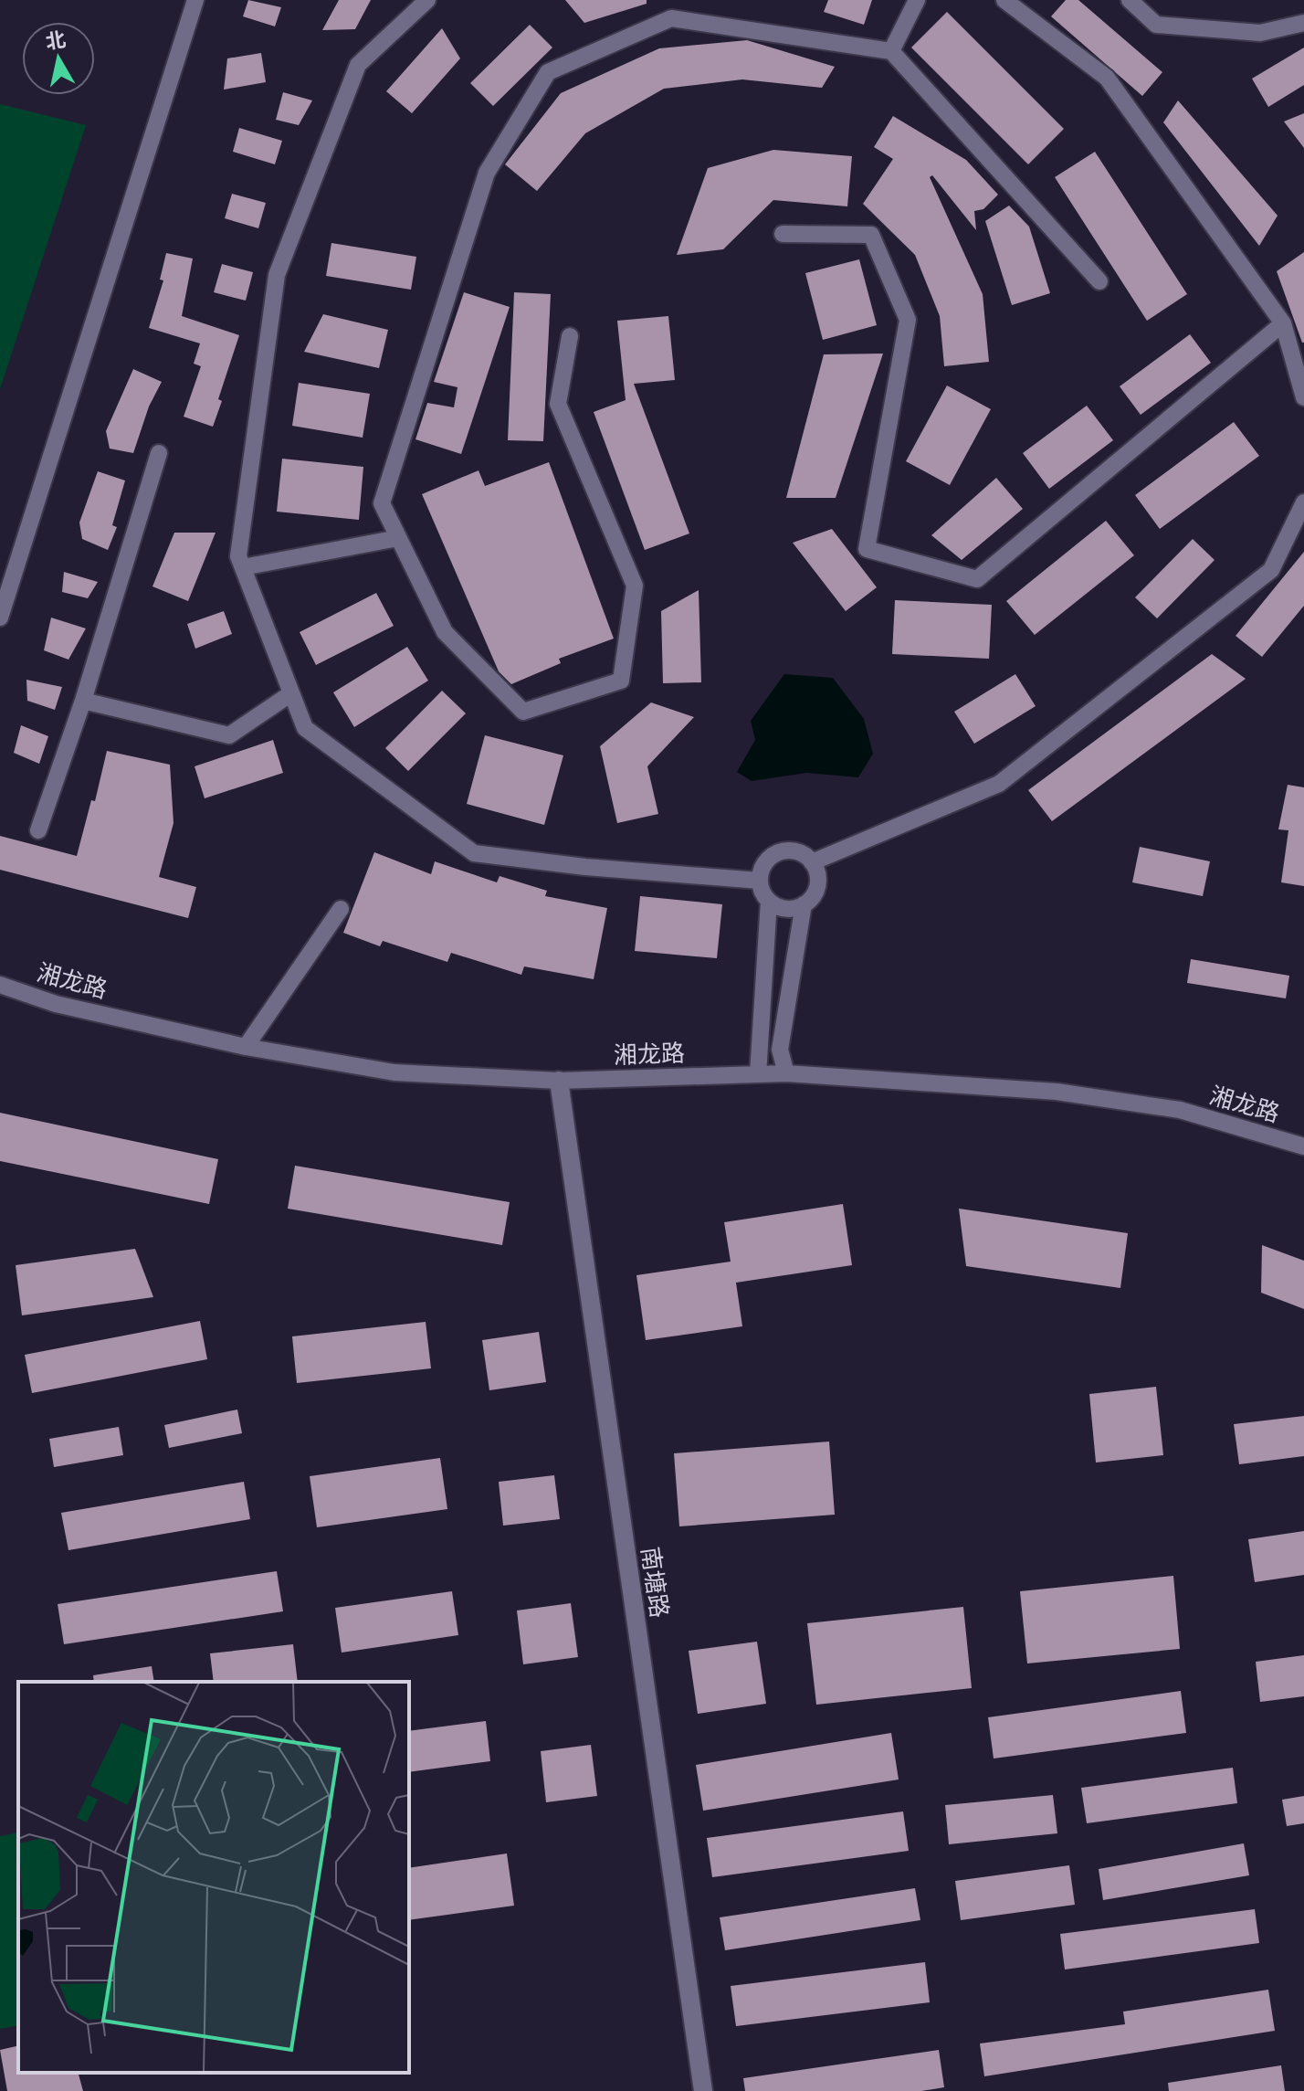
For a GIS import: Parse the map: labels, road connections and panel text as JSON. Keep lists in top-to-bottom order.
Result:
{
  "streets": {
    "street": ["湘龙路", "南塘路"]
  },
  "crossings": [
    ["湘龙路", "南塘路"]
  ],
  "north": "top"
}
